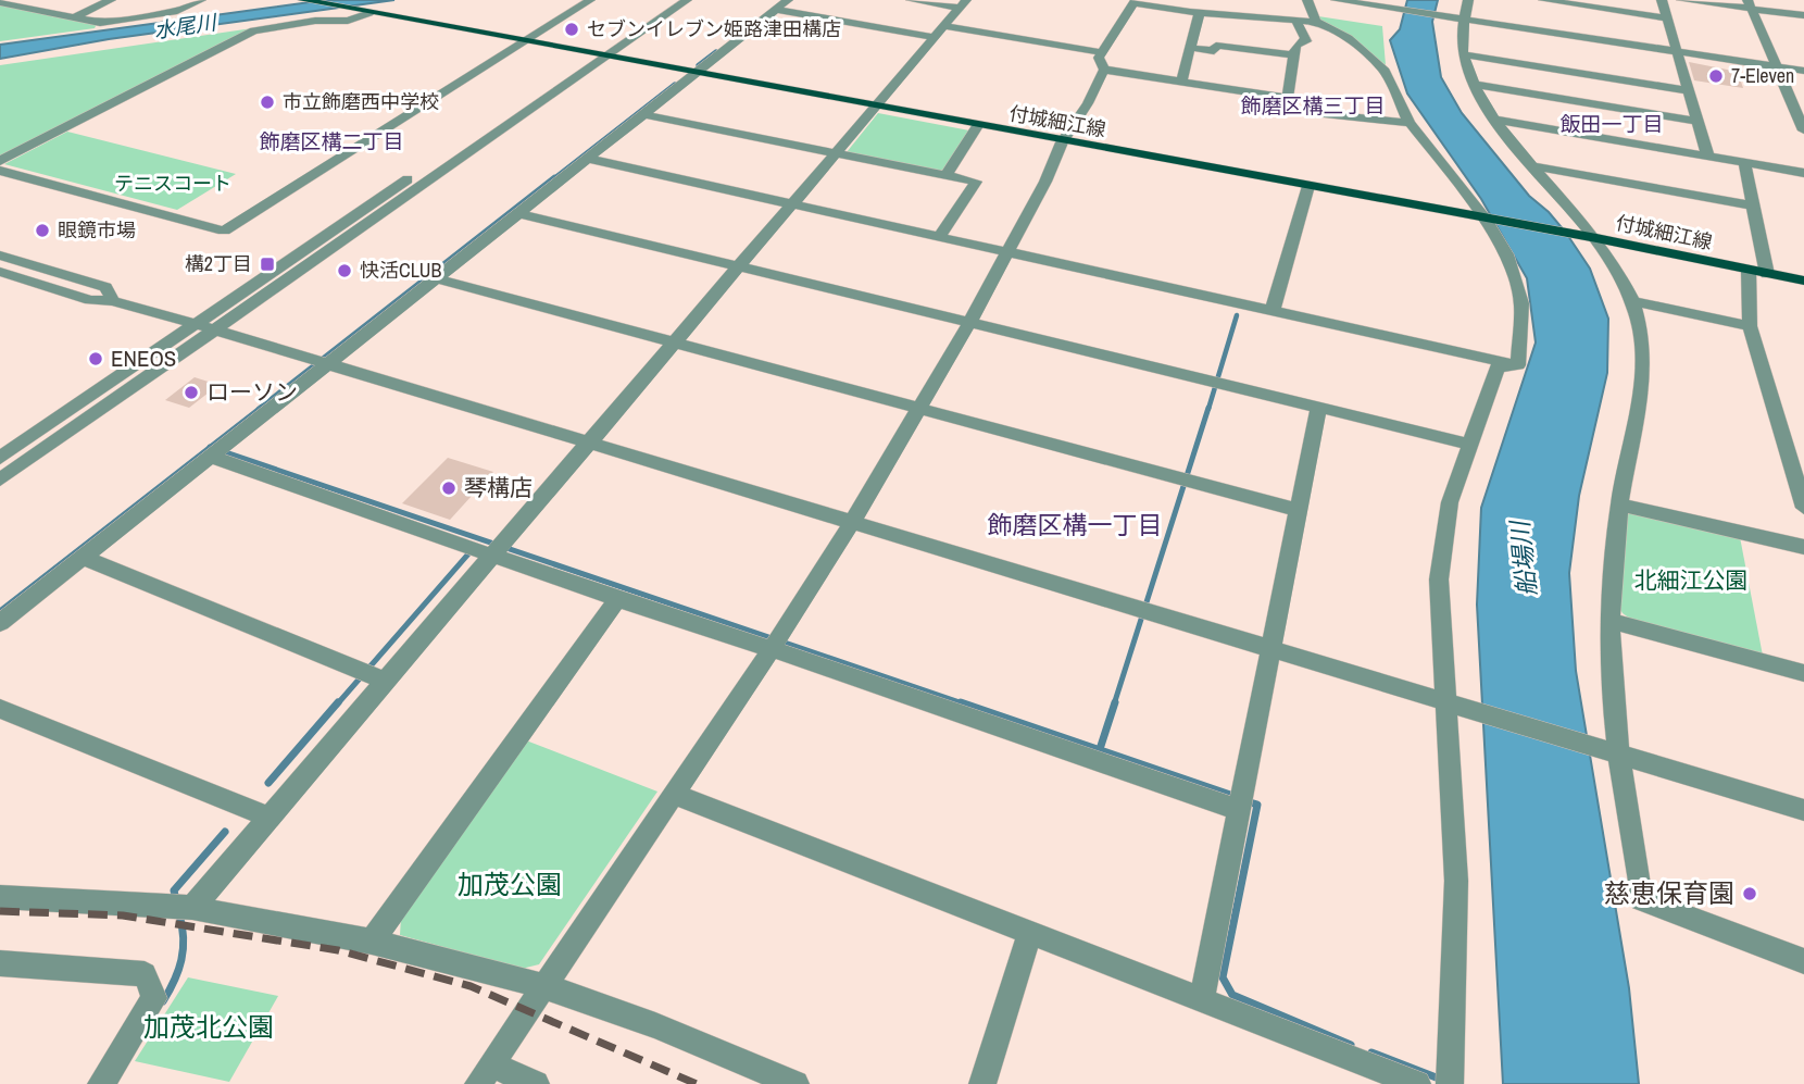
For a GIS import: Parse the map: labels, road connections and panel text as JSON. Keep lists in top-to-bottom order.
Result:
{
  "streets": {
    "main road": ["付城細江線"]
  },
  "districts": [
    "飾磨区構三丁目",
    "飯田一丁目",
    "飾磨区構二丁目",
    "飾磨区構一丁目"
  ],
  "water": ["水尾川", "船場川"],
  "parks": [
    "テニスコート",
    "北細江公園",
    "加茂公園",
    "加茂北公園"
  ],
  "places": {
    "other": [
      "セブンイレブン姫路津田構店",
      "7-Eleven",
      "市立飾磨西中学校",
      "眼鏡市場",
      "快活CLUB",
      "ENEOS",
      "ローソン",
      "琴構店",
      "慈恵保育園"
    ],
    "transit": ["構2丁目"]
  }
}
